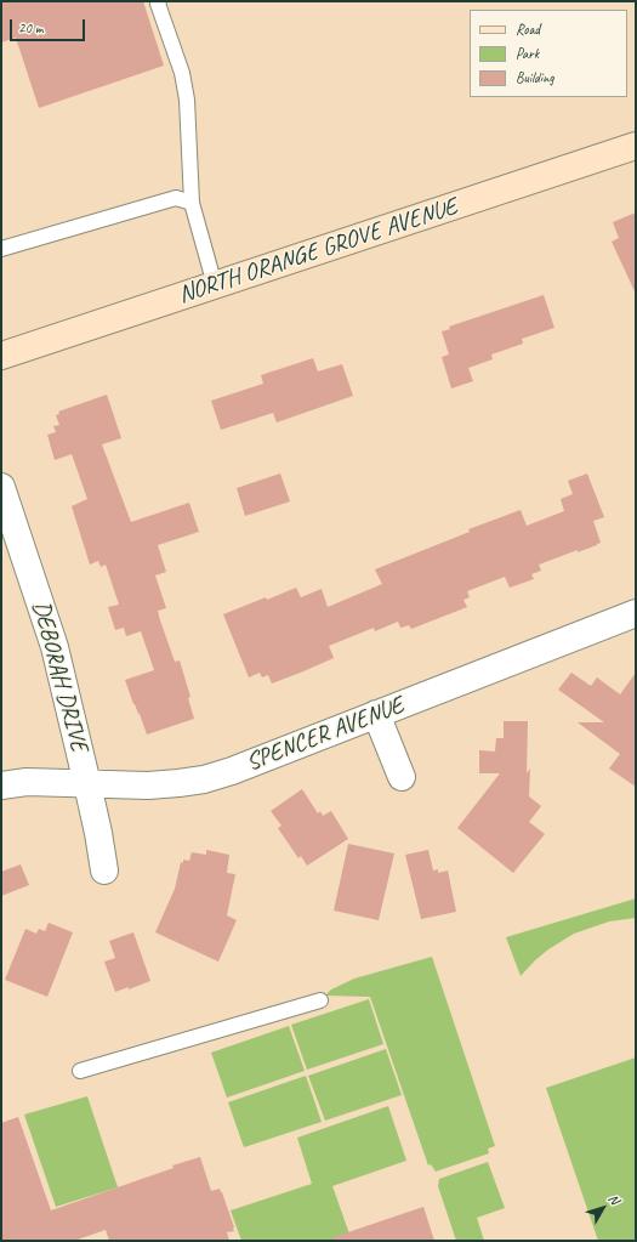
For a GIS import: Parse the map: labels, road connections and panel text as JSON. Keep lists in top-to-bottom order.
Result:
{
  "streets": {
    "main road": ["NORTH ORANGE GROVE AVENUE"],
    "street": ["DEBORAH DRIVE", "SPENCER AVENUE"]
  },
  "crossings": [
    ["DEBORAH DRIVE", "SPENCER AVENUE"]
  ],
  "legend": ["Road", "Park", "Building"],
  "scale_bar": "20 m",
  "north": "top right"
}
